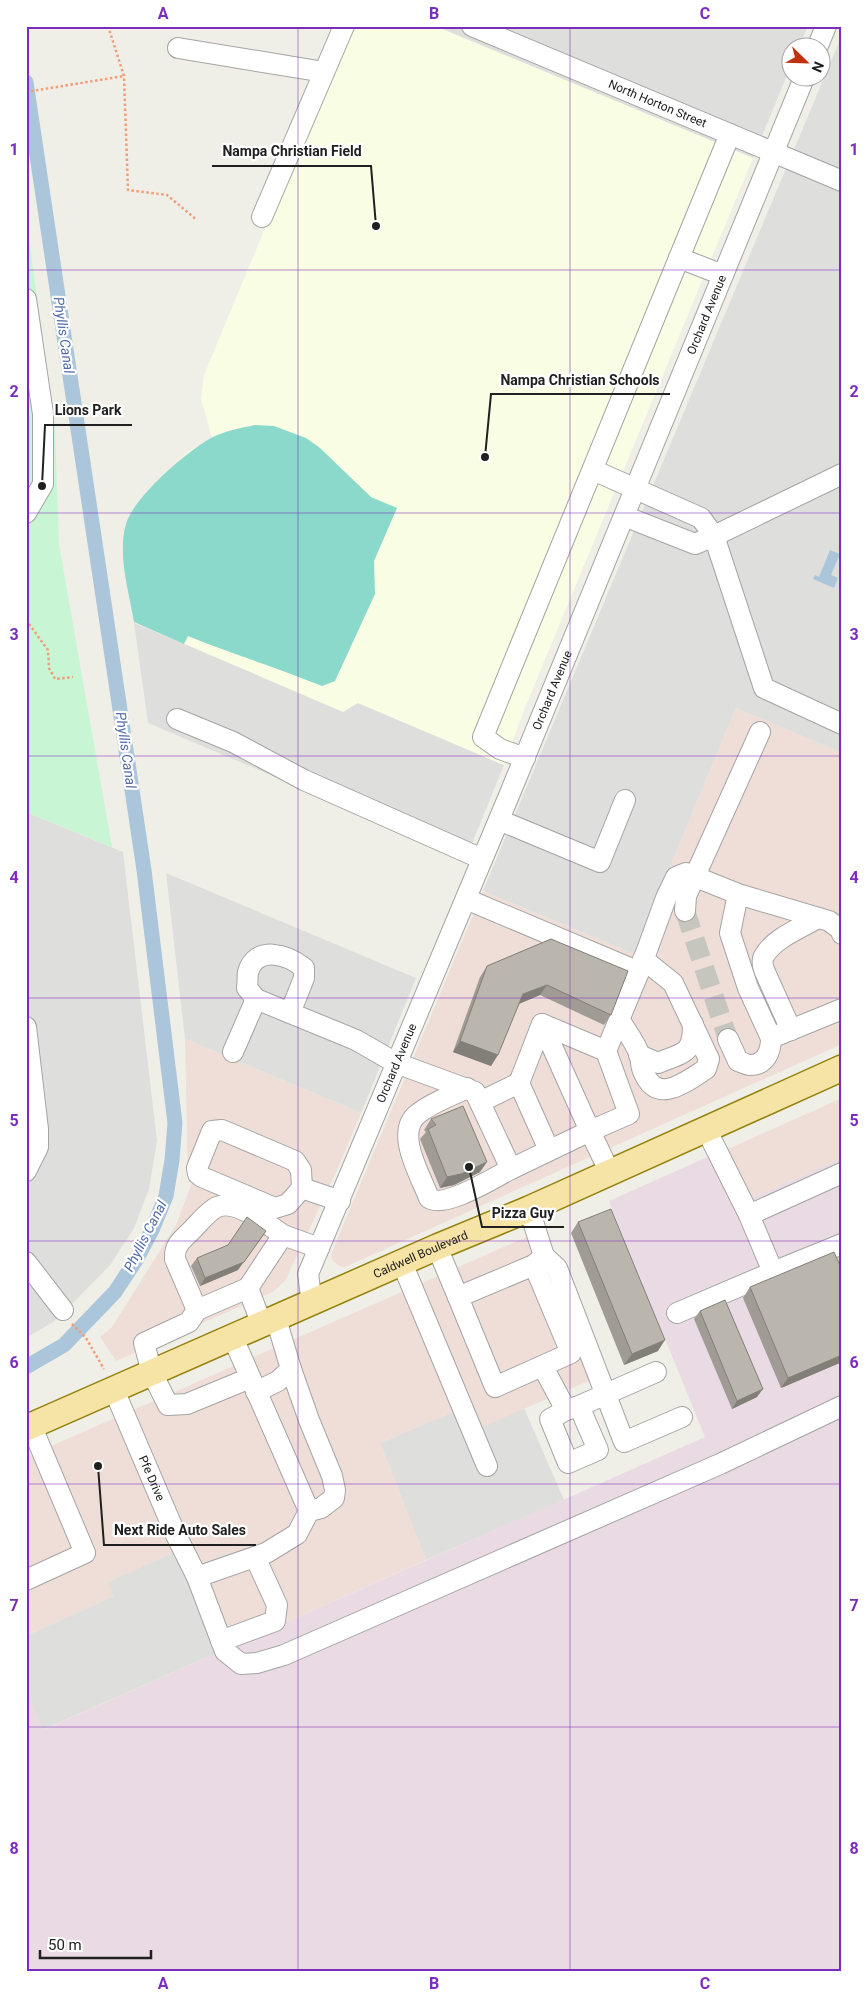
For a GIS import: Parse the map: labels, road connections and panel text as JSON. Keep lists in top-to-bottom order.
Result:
{
  "streets": {
    "main road": ["Caldwell Boulevard"],
    "street": ["North Horton Street", "Orchard Avenue", "Pfe Drive"]
  },
  "crossings": [
    ["North Horton Street", "Orchard Avenue"],
    ["Orchard Avenue", "Caldwell Boulevard"],
    ["Caldwell Boulevard", "Pfe Drive"]
  ],
  "water": ["Phyllis Canal"],
  "places": [
    "Nampa Christian Field",
    "Nampa Christian Schools",
    "Lions Park",
    "Pizza Guy",
    "Next Ride Auto Sales"
  ],
  "scale_bar": "50 m",
  "north": "bottom right",
  "grid": {
    "columns": ["A", "B", "C"],
    "rows": [
      "1",
      "2",
      "3",
      "4",
      "5",
      "6",
      "7",
      "8"
    ]
  }
}
